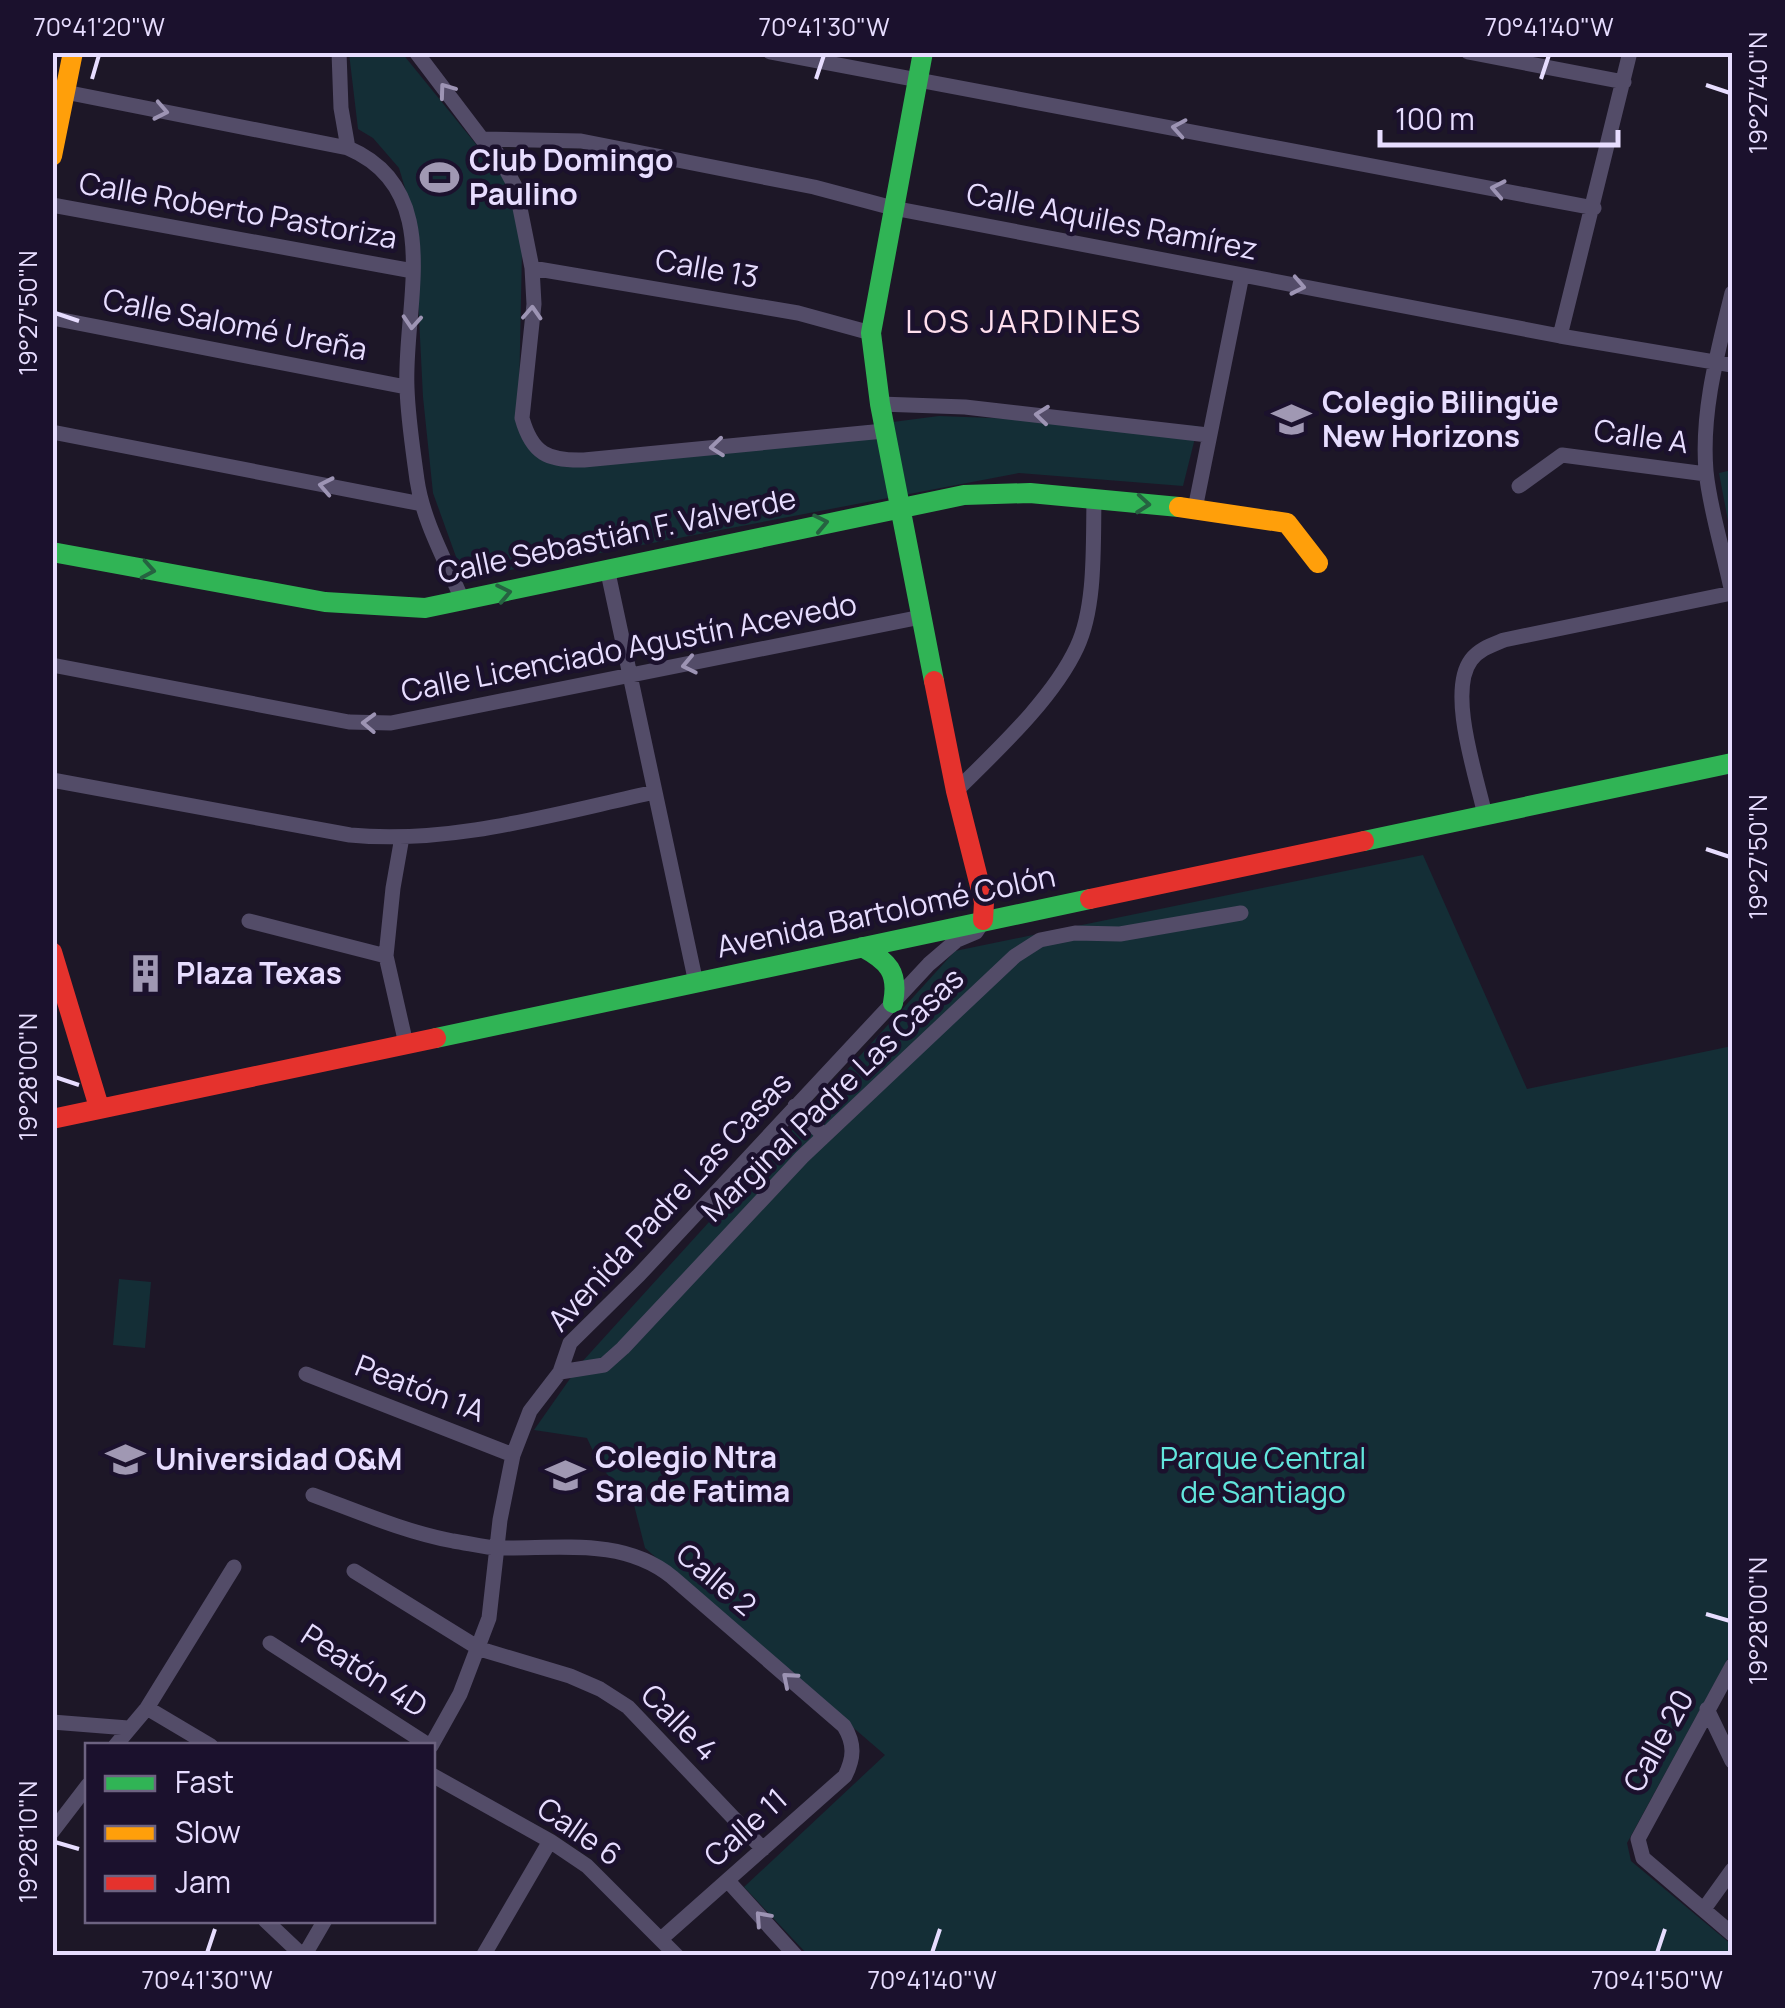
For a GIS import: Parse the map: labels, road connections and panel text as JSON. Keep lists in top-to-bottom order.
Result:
{
  "streets": {
    "main road": ["Calle Sebastián F. Valverde", "Avenida Bartolomé Colón"],
    "street": [
      "Calle Roberto Pastoriza",
      "Calle Aquiles Ramírez",
      "Calle 13",
      "Calle Salomé Ureña",
      "Calle A",
      "Calle Licenciado Agustín Acevedo",
      "Marginal Padre Las Casas",
      "Avenida Padre Las Casas",
      "Peatón 1A",
      "Calle 2",
      "Peatón 4D",
      "Calle 4",
      "Calle 20",
      "Calle 11",
      "Calle 6"
    ]
  },
  "crossings": [
    ["Avenida Bartolomé Colón", "Avenida Padre Las Casas"],
    ["Marginal Padre Las Casas", "Avenida Padre Las Casas"],
    ["Avenida Padre Las Casas", "Peatón 1A"],
    ["Avenida Padre Las Casas", "Calle 2"],
    ["Avenida Padre Las Casas", "Calle 4"],
    ["Calle 2", "Calle 11"],
    ["Calle 4", "Calle 11"],
    ["Calle 11", "Calle 6"]
  ],
  "one_way": ["Calle Sebastián F. Valverde", "Calle 2"],
  "districts": ["LOS JARDINES"],
  "parks": ["Parque Central de Santiago"],
  "places": {
    "sports": ["Club Domingo Paulino"],
    "school or university": ["Colegio Bilingüe New Horizons", "Universidad O&M", "Colegio Ntra Sra de Fatima"],
    "building": ["Plaza Texas"]
  },
  "legend": ["Fast", "Slow", "Jam"],
  "scale_bar": "100 m",
  "coordinates": [
    "70°41'20\"W",
    "70°41'30\"W",
    "70°41'40\"W",
    "19°27'40\"N",
    "19°27'50\"N",
    "19°28'00\"N",
    "19°28'10\"N",
    "70°41'50\"W"
  ]
}
